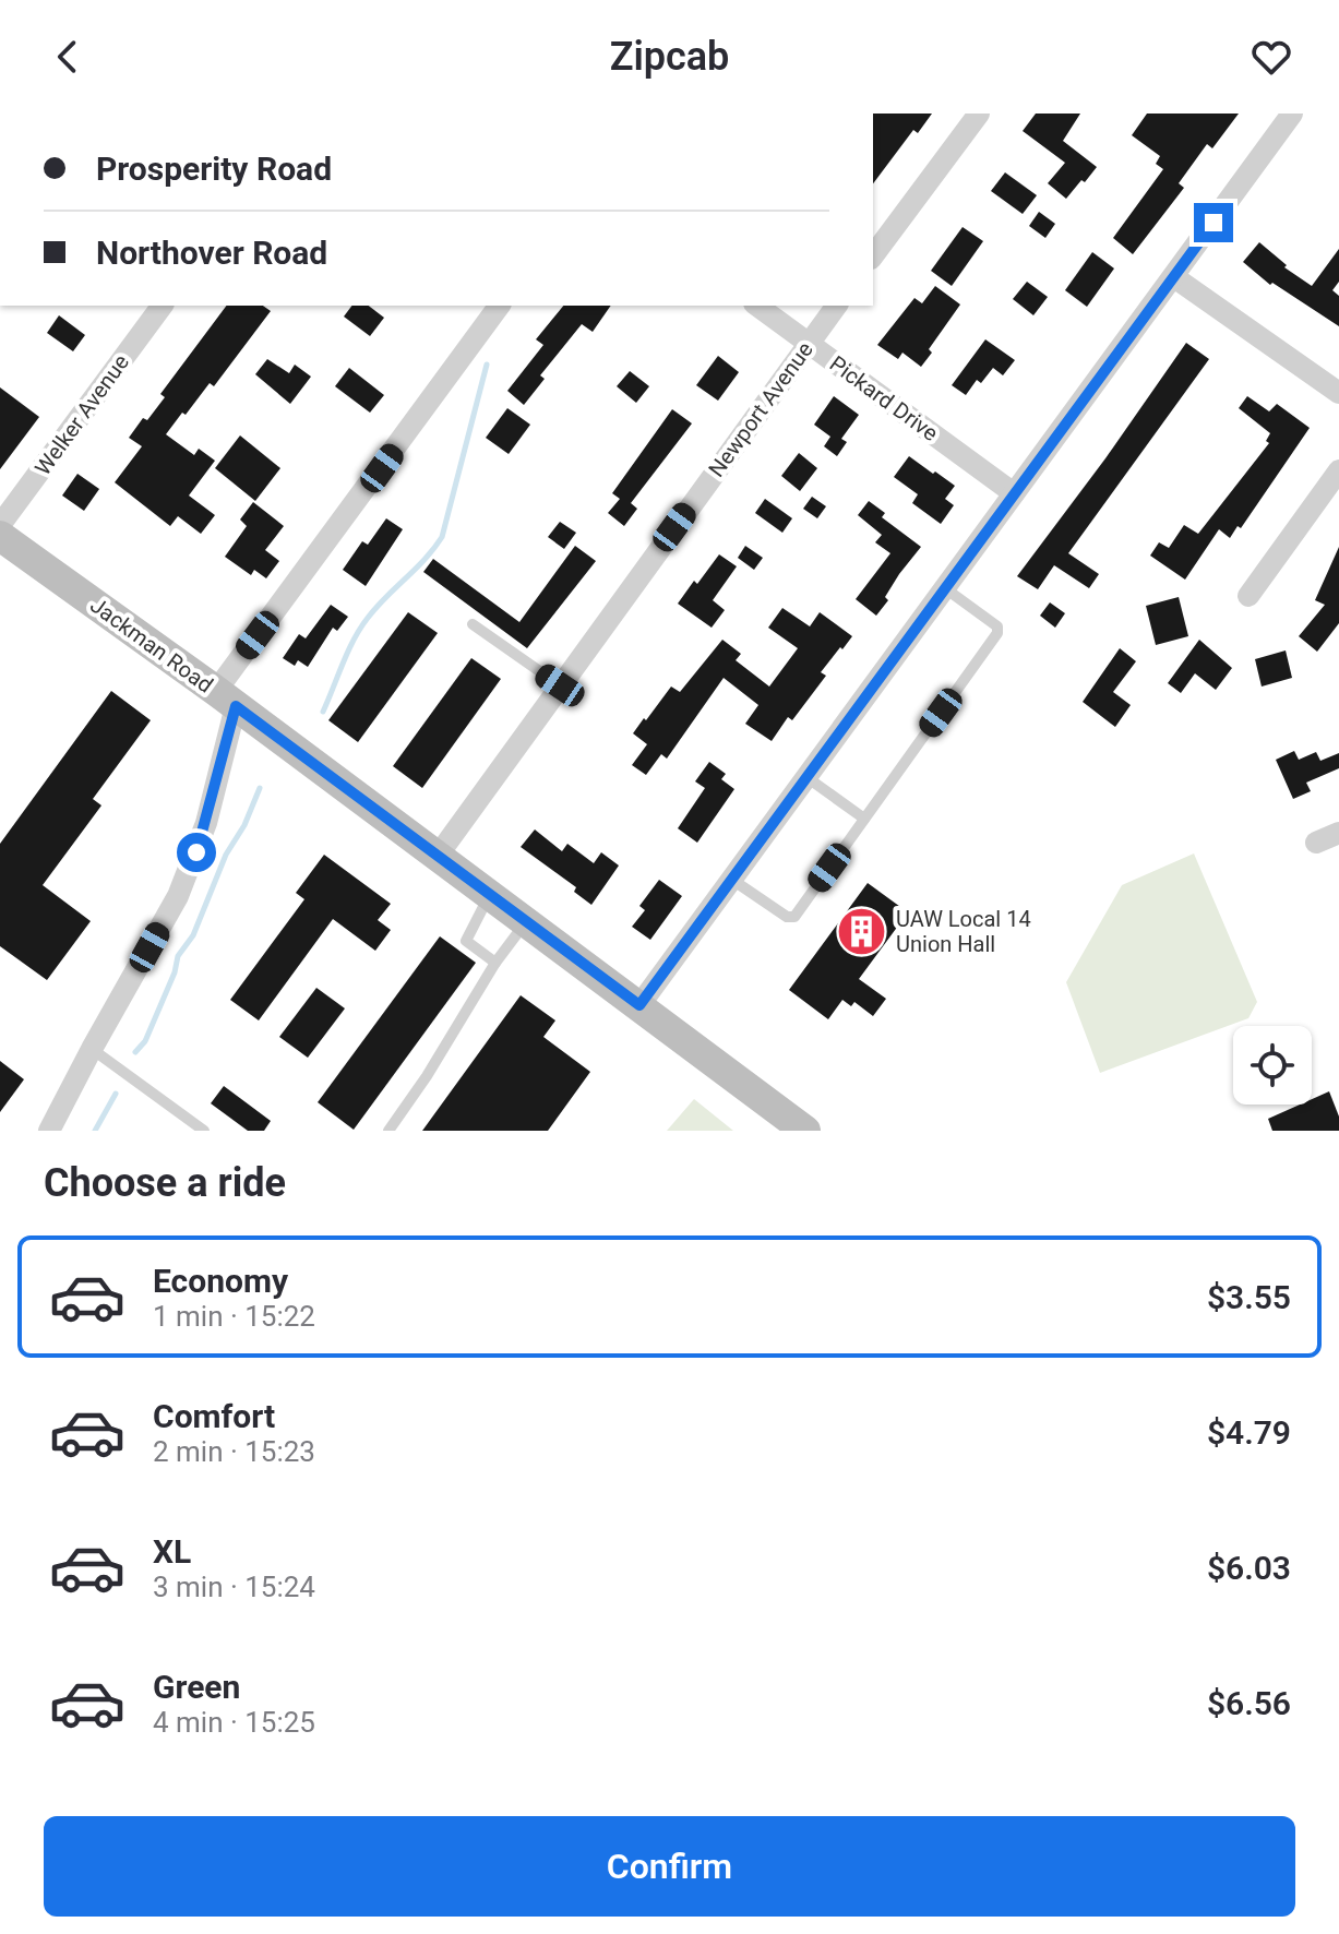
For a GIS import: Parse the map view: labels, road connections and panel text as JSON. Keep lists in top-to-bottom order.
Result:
{
  "streets": {
    "main road": ["Jackman Road"],
    "street": ["Pickard Drive", "Newport Avenue", "Welker Avenue"]
  },
  "crossings": [
    ["Pickard Drive", "Newport Avenue"],
    ["Newport Avenue", "Jackman Road"]
  ],
  "places": {
    "building": ["UAW Local 14 Union Hall"]
  },
  "page": {
    "header": "Zipcab",
    "banner": ["Prosperity Road", "Northover Road"],
    "heading": "Choose a ride",
    "list": [
      {
        "name": "Economy",
        "note": "1 min · 15:22",
        "value": "$3.55"
      },
      {
        "name": "Comfort",
        "note": "2 min · 15:23",
        "value": "$4.79"
      },
      {
        "name": "XL",
        "note": "3 min · 15:24",
        "value": "$6.03"
      },
      {
        "name": "Green",
        "note": "4 min · 15:25",
        "value": "$6.56"
      }
    ],
    "buttons": "Confirm"
  }
}
